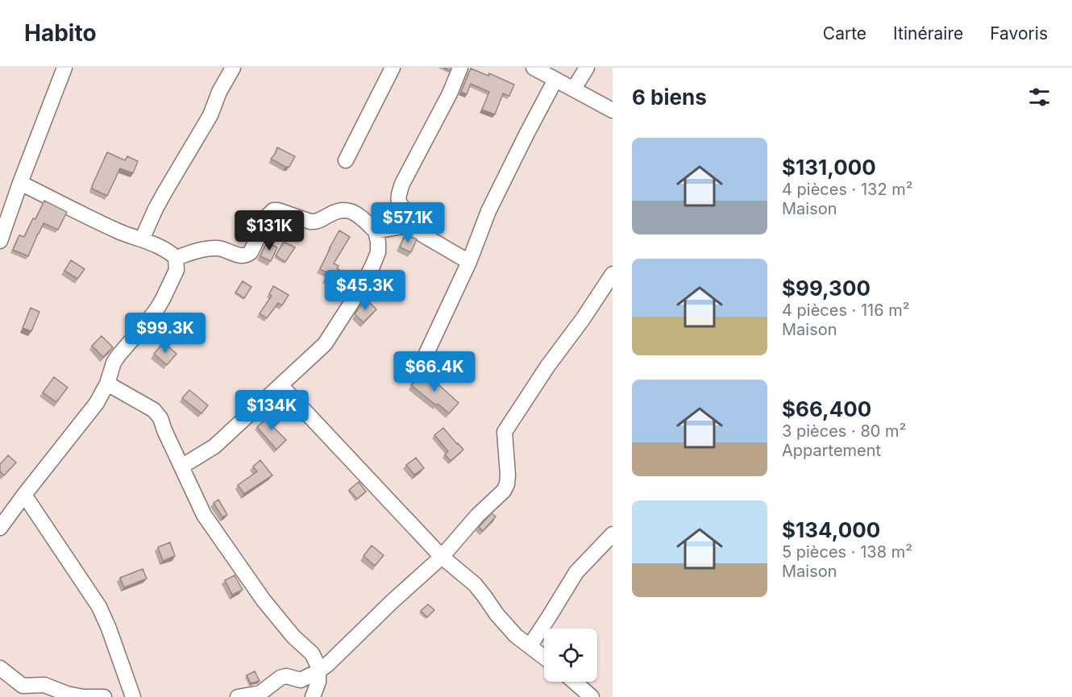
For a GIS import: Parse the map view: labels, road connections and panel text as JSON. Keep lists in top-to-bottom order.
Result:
{
  "page": {
    "header": "Habito",
    "nav": ["Carte", "Itinéraire", "Favoris"],
    "heading": "6 biens",
    "list": [
      {
        "name": "$131,000",
        "note": "4 pièces · 132 m² · Maison"
      },
      {
        "name": "$99,300",
        "note": "4 pièces · 116 m² · Maison"
      },
      {
        "name": "$66,400",
        "note": "3 pièces · 80 m² · Appartement"
      },
      {
        "name": "$134,000",
        "note": "5 pièces · 138 m² · Maison"
      }
    ],
    "price": [
      "$57.1K",
      "$131K",
      "$45.3K",
      "$99.3K",
      "$66.4K",
      "$134K"
    ]
  }
}
